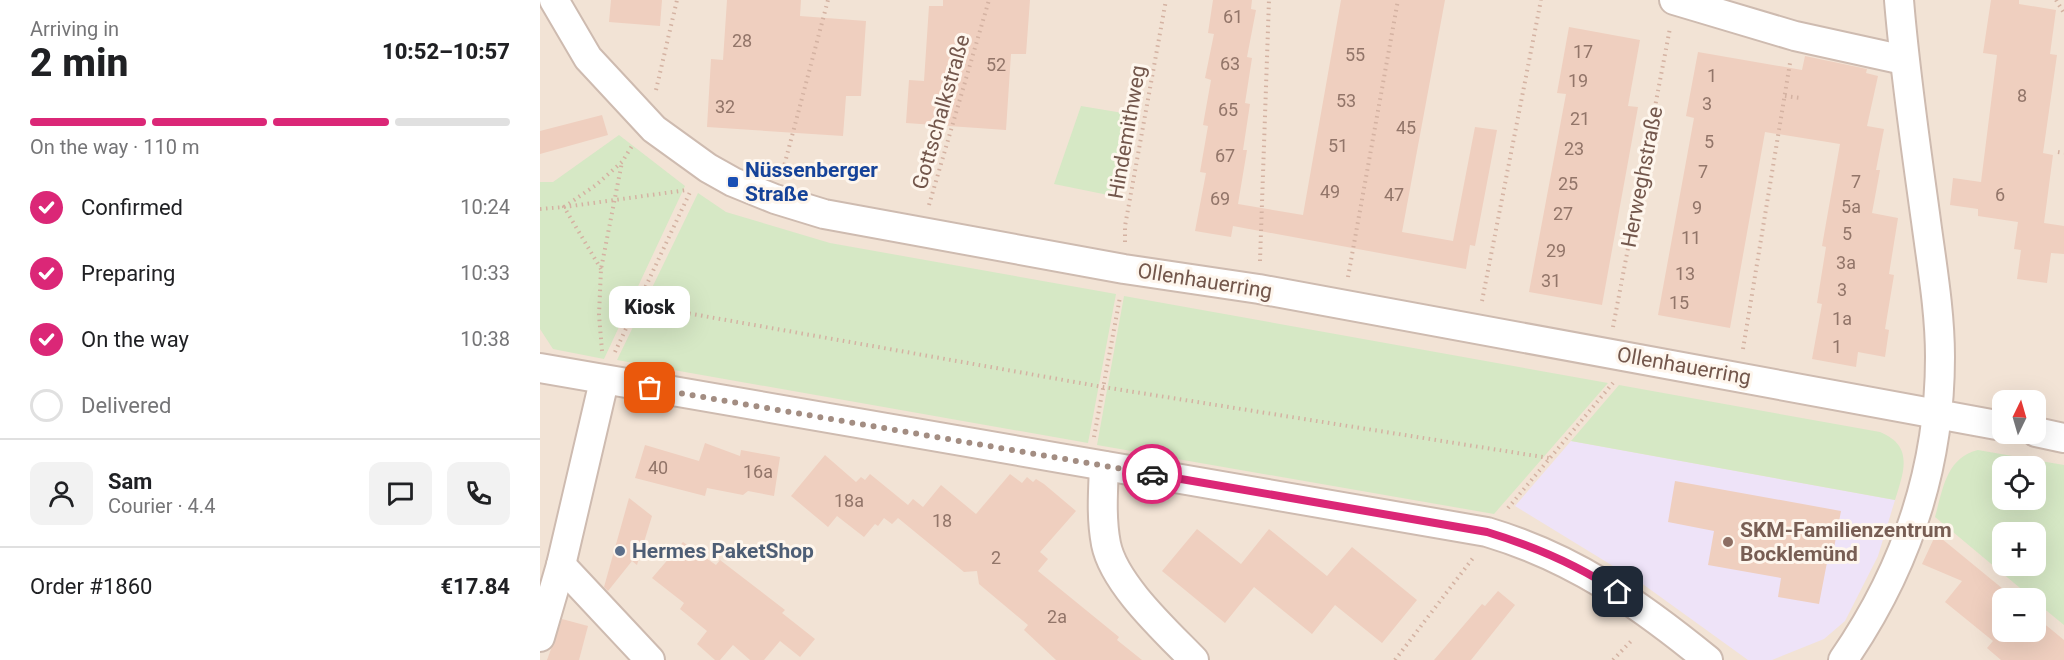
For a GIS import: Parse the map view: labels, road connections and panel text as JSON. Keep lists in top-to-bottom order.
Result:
{
  "streets": {
    "street": ["Ollenhauerring"],
    "path": ["Gottschalkstraße", "Hindemithweg", "Herweghstraße"]
  },
  "crossings": [
    ["Gottschalkstraße", "Ollenhauerring"],
    ["Hindemithweg", "Ollenhauerring"],
    ["Herweghstraße", "Ollenhauerring"]
  ],
  "places": {
    "transit": ["Nüssenberger Straße"],
    "other": ["Kiosk", "SKM-Familienzentrum Bocklemünd", "Hermes PaketShop"]
  },
  "house_numbers": [
    "61",
    "28",
    "17",
    "55",
    "63",
    "52",
    "1",
    "19",
    "8",
    "53",
    "3",
    "32",
    "65",
    "21",
    "45",
    "5",
    "51",
    "23",
    "67",
    "7",
    "7",
    "25",
    "49",
    "47",
    "6",
    "69",
    "5a",
    "9",
    "27",
    "5",
    "11",
    "29",
    "3a",
    "13",
    "31",
    "3",
    "15",
    "1a",
    "1",
    "40",
    "16a",
    "18a",
    "18",
    "2",
    "2a"
  ],
  "north": "top",
  "page": {
    "heading": ["2 min", "Arriving in", "10:52–10:57"],
    "panel": [
      "Sam",
      "Courier · 4.4",
      "Order #1860",
      "€17.84"
    ],
    "bar": "On the way · 110 m",
    "list": [
      ["Confirmed", "10:24"],
      ["Preparing", "10:33"],
      ["On the way", "10:38"],
      "Delivered"
    ],
    "bubble": "Kiosk",
    "map_buttons": ["+", "−"]
  }
}
